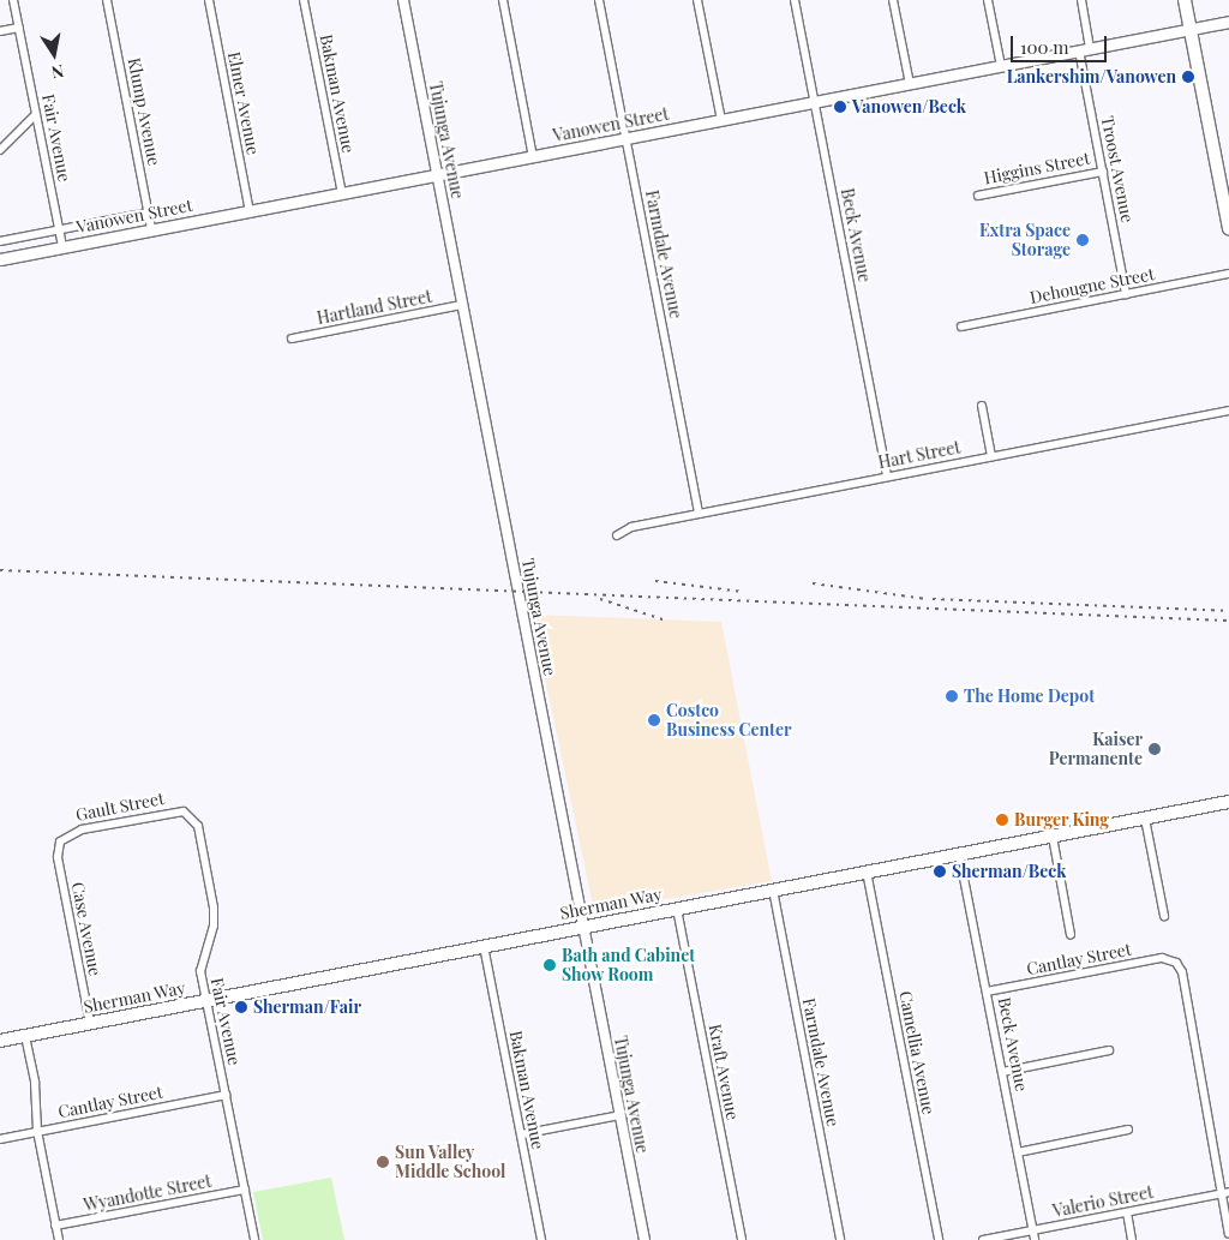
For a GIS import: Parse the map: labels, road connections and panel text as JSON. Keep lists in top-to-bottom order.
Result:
{
  "streets": {
    "main road": ["Vanowen Street", "Sherman Way"],
    "street": [
      "Bakman Avenue",
      "Elmer Avenue",
      "Klump Avenue",
      "Fair Avenue",
      "Tujunga Avenue",
      "Higgins Street",
      "Troost Avenue",
      "Beck Avenue",
      "Farmdale Avenue",
      "Dehougne Street",
      "Hartland Street",
      "Hart Street",
      "Gault Street",
      "Case Avenue",
      "Cantlay Street",
      "Camellia Avenue",
      "Kraft Avenue",
      "Wyandotte Street",
      "Valerio Street"
    ]
  },
  "crossings": [
    ["Bakman Avenue", "Vanowen Street"],
    ["Bakman Avenue", "Sherman Way"],
    ["Elmer Avenue", "Vanowen Street"],
    ["Klump Avenue", "Vanowen Street"],
    ["Vanowen Street", "Fair Avenue"],
    ["Vanowen Street", "Tujunga Avenue"],
    ["Vanowen Street", "Troost Avenue"],
    ["Vanowen Street", "Beck Avenue"],
    ["Vanowen Street", "Farmdale Avenue"],
    ["Fair Avenue", "Gault Street"],
    ["Fair Avenue", "Sherman Way"],
    ["Fair Avenue", "Cantlay Street"],
    ["Fair Avenue", "Wyandotte Street"],
    ["Tujunga Avenue", "Hartland Street"],
    ["Tujunga Avenue", "Sherman Way"],
    ["Higgins Street", "Troost Avenue"],
    ["Troost Avenue", "Dehougne Street"],
    ["Beck Avenue", "Hart Street"],
    ["Beck Avenue", "Sherman Way"],
    ["Beck Avenue", "Cantlay Street"],
    ["Beck Avenue", "Valerio Street"],
    ["Farmdale Avenue", "Hart Street"],
    ["Farmdale Avenue", "Sherman Way"],
    ["Gault Street", "Case Avenue"],
    ["Sherman Way", "Case Avenue"],
    ["Sherman Way", "Camellia Avenue"],
    ["Sherman Way", "Kraft Avenue"],
    ["Cantlay Street", "Valerio Street"]
  ],
  "places": [
    "Lankershim/Vanowen",
    "Vanowen/Beck",
    "Extra Space Storage",
    "The Home Depot",
    "Costco Business Center",
    "Kaiser Permanente",
    "Burger King",
    "Sherman/Beck",
    "Bath and Cabinet Show Room",
    "Sherman/Fair",
    "Sun Valley Middle School"
  ],
  "scale_bar": "100 m",
  "north": "bottom"
}
